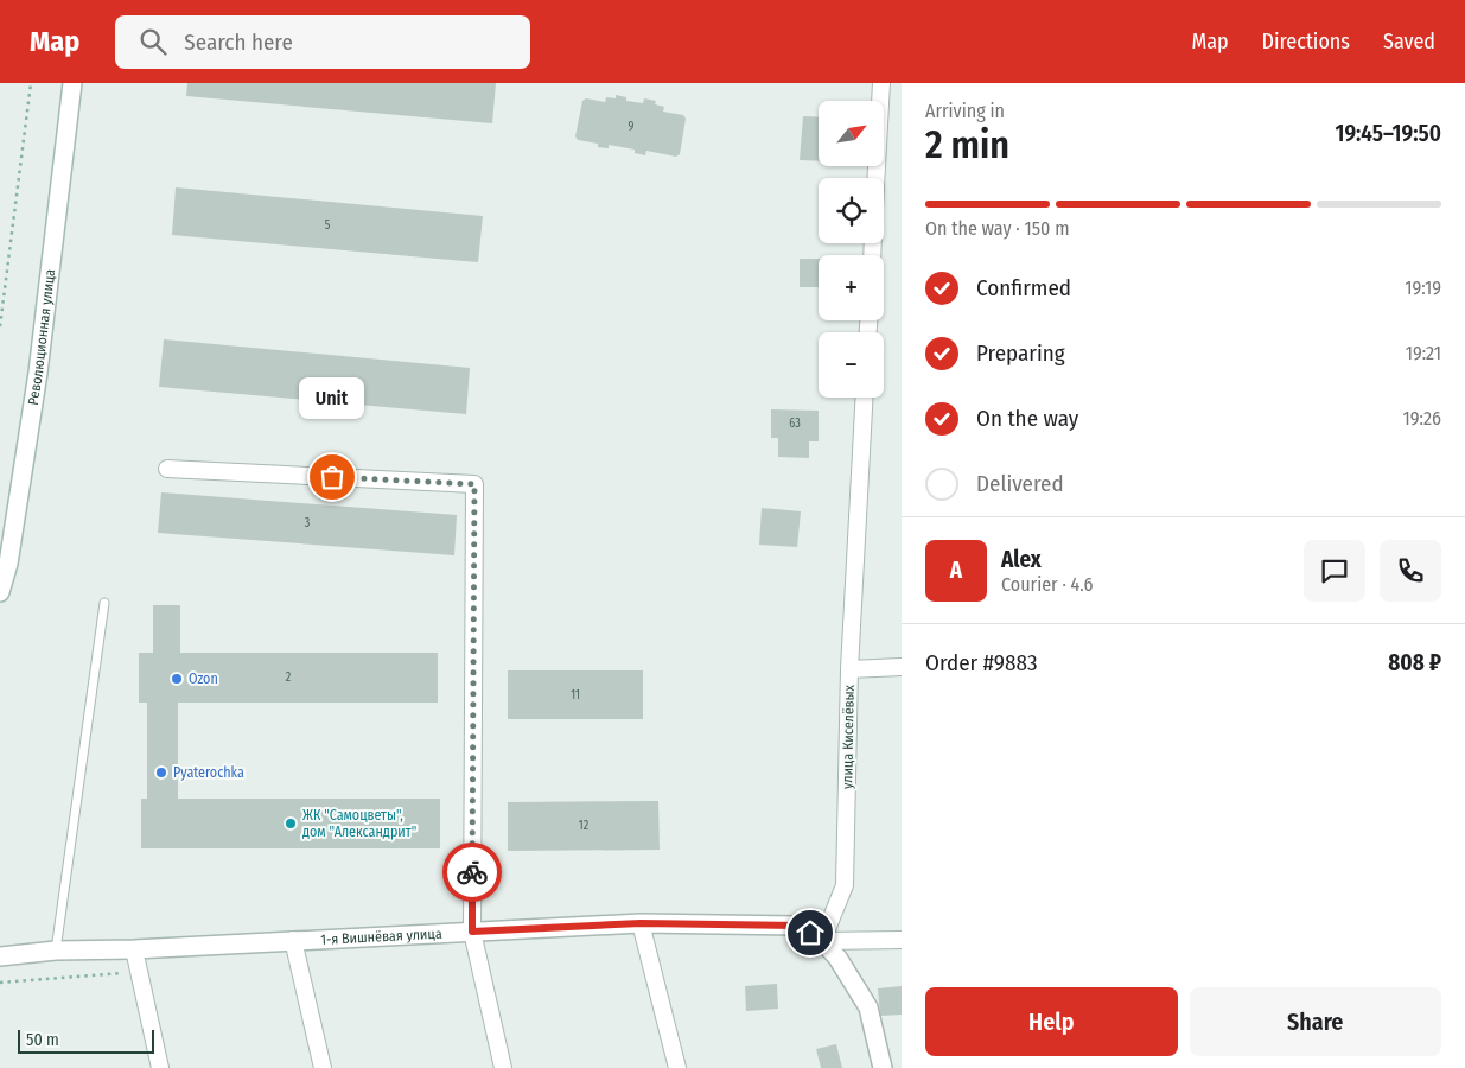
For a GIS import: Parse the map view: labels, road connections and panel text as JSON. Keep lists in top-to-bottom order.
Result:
{
  "streets": {
    "street": ["Революционная улица", "улица Киселёвых", "1-я Вишнёвая улица"]
  },
  "crossings": [
    ["улица Киселёвых", "1-я Вишнёвая улица"]
  ],
  "places": [
    "Unit",
    "Ozon",
    "Pyaterochka",
    "ЖК \"Самоцветы\", дом \"Александрит\""
  ],
  "house_numbers": [
    "9",
    "5",
    "63",
    "3",
    "2",
    "11",
    "12"
  ],
  "scale_bar": "50 m",
  "north": "top right",
  "page": {
    "header": "Map",
    "search": "Search here",
    "nav": ["Map", "Directions", "Saved"],
    "heading": ["2 min", "Arriving in", "19:45–19:50"],
    "panel": [
      "Alex",
      "Courier · 4.6",
      "Order #9883",
      "808 ₽"
    ],
    "map_buttons": ["+", "−"],
    "bar": "On the way · 150 m",
    "list": [
      ["Confirmed", "19:19"],
      ["Preparing", "19:21"],
      ["On the way", "19:26"],
      "Delivered"
    ],
    "bubble": "Unit",
    "round": "A",
    "buttons": ["Help", "Share"],
    "scale": "50 m"
  }
}
